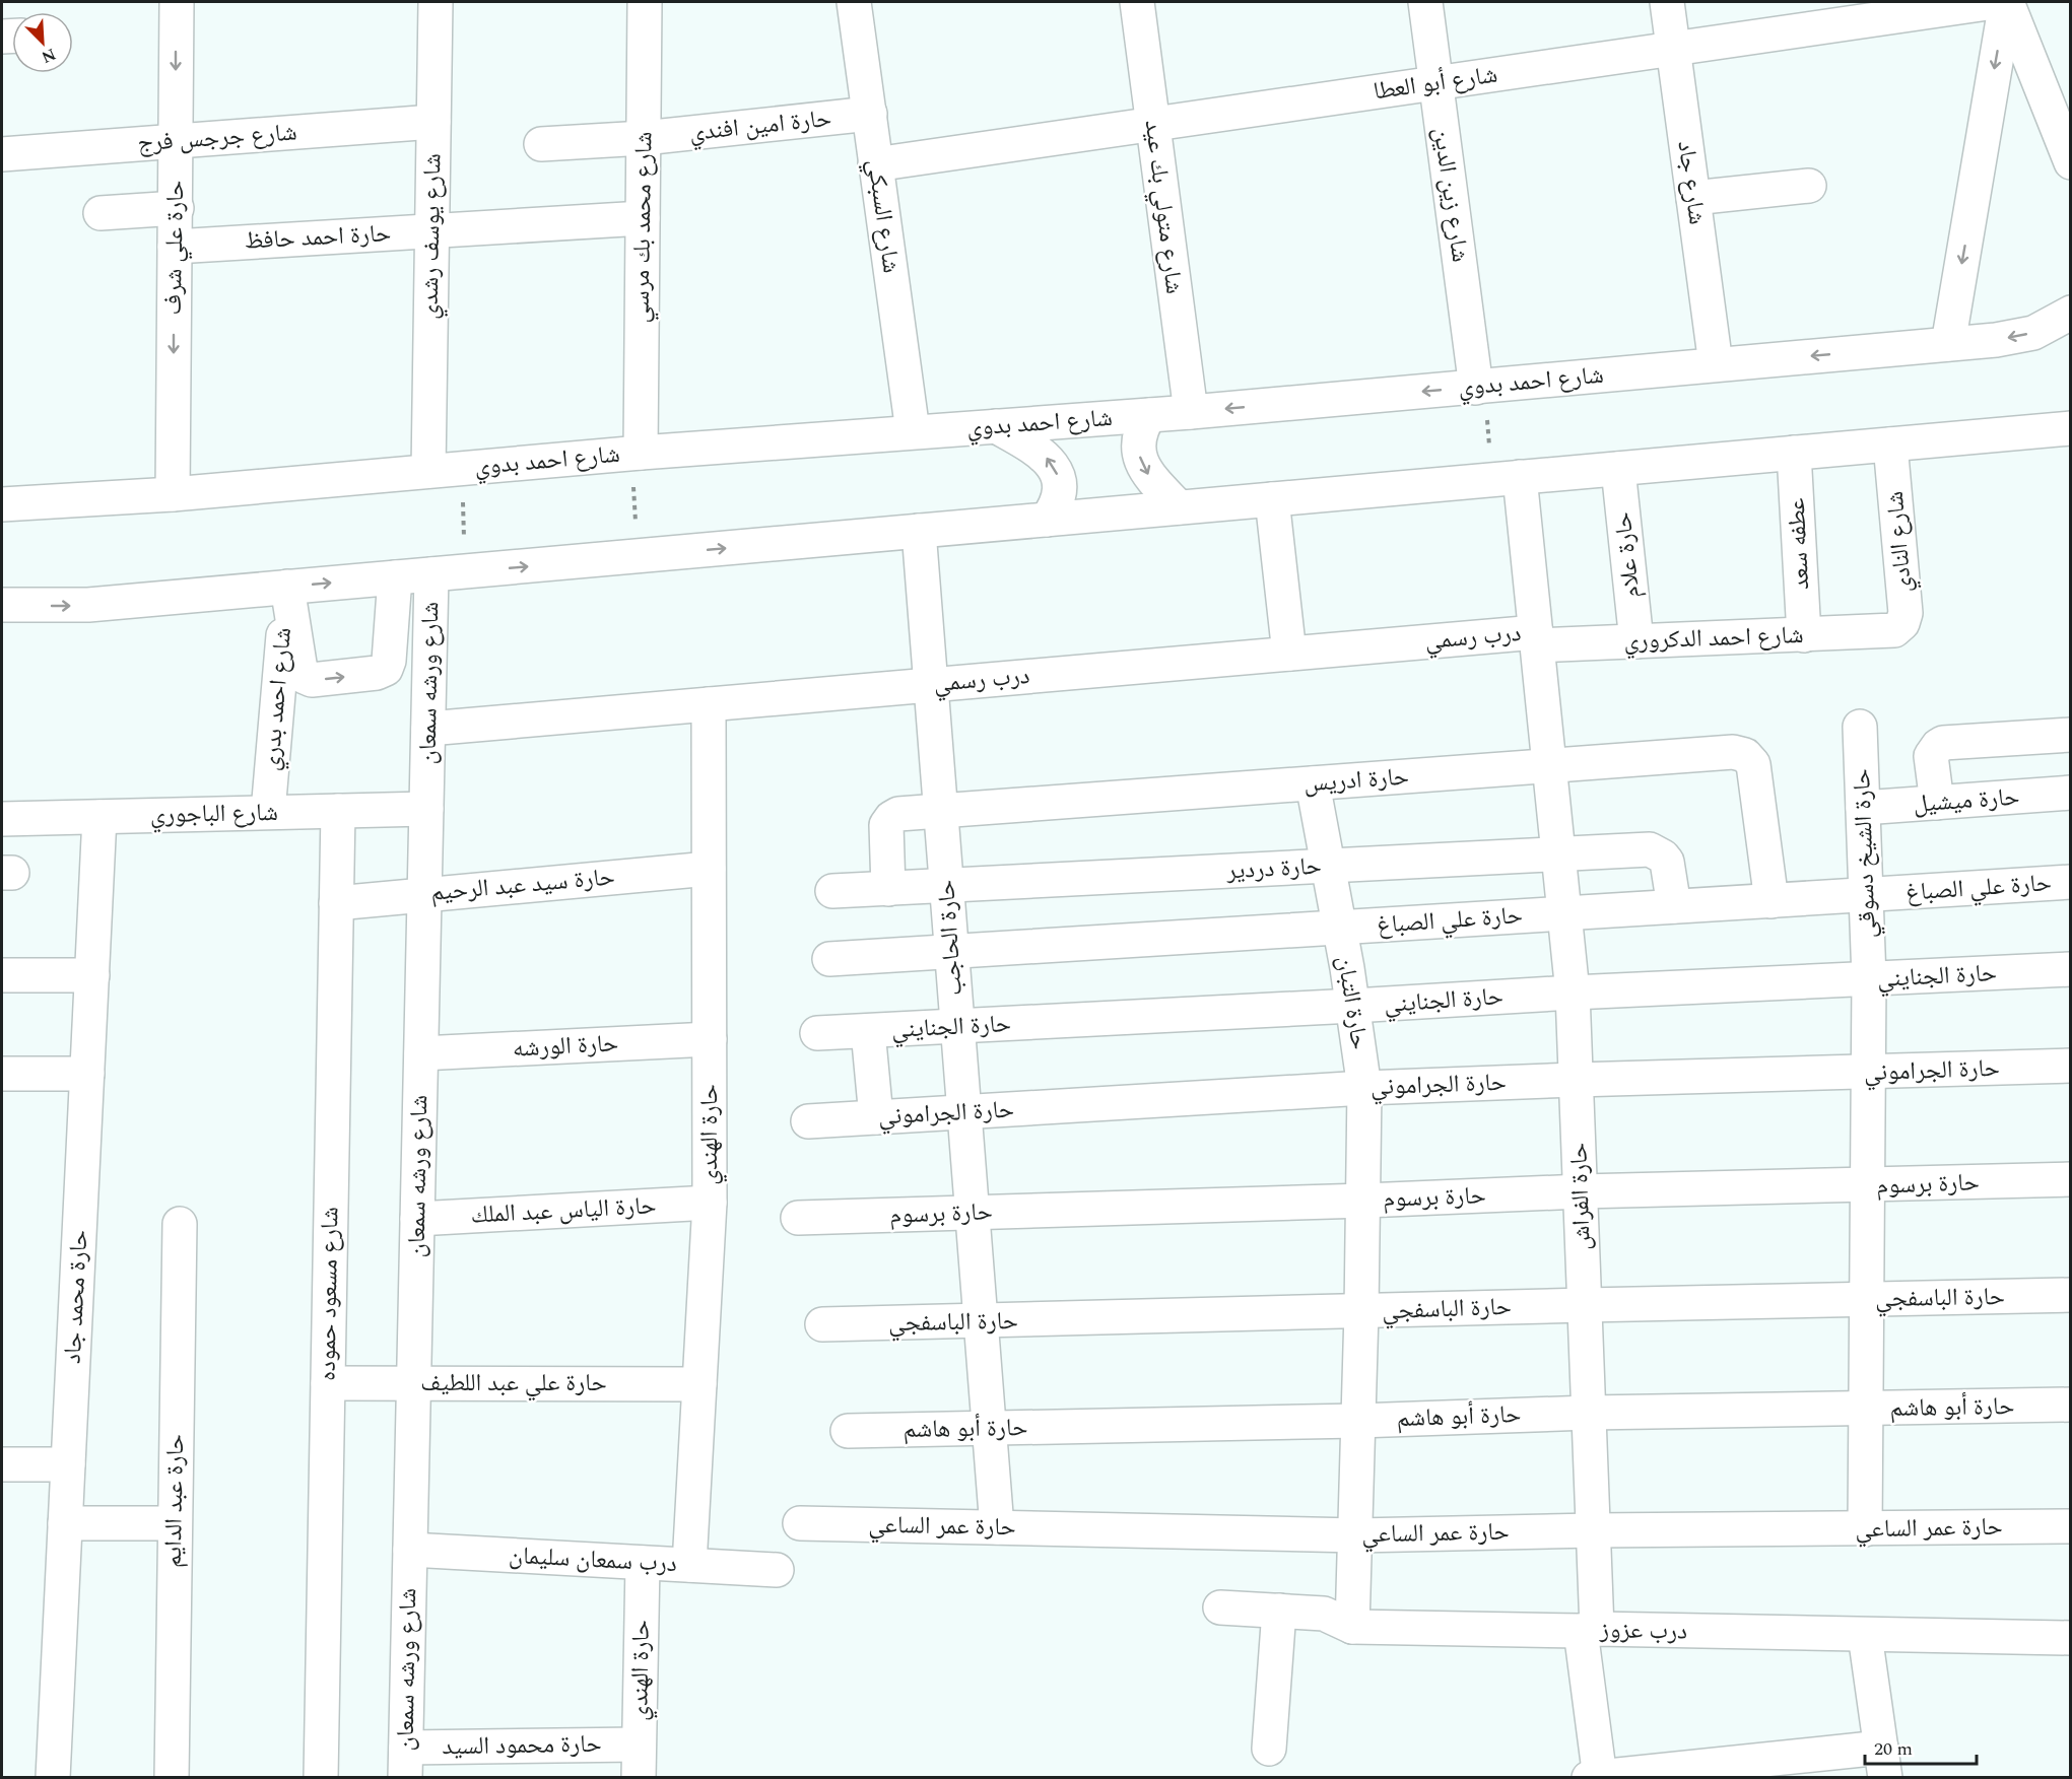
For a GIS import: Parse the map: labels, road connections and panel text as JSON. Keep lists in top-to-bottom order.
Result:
{
  "streets": {
    "street": [
      "شارع أبو العطا",
      "حارة امين افندي",
      "شارع جرجس فرج",
      "شارع جاد",
      "شارع زين الدين",
      "شارع متولي بك عيد",
      "شارع السبكي",
      "شارع محمد بك مرسي",
      "شارع يوسف رشدي",
      "حارة احمد حافظ",
      "حارة علي شرف",
      "شارع احمد بدوي",
      "شارع النادي",
      "عطفه سعد",
      "حارة علام",
      "درب رسمي",
      "شارع احمد الدكروري",
      "شارع ورشه سمعان",
      "شارع احمد بدري",
      "حارة ادريس",
      "حارة ميشيل",
      "شارع الباجوري",
      "حارة الشيخ دسوقي",
      "حارة دردير",
      "حارة سيد عبد الرحيم",
      "حارة علي الصباغ",
      "حارة الحاجب",
      "حارة الجنايني",
      "حارة التبان",
      "حارة الورشه",
      "حارة الجراموني",
      "حارة الهندي",
      "حارة برسوم",
      "حارة الفراش",
      "حارة الياس عبد الملك",
      "شارع مسعود حموده",
      "حارة محمد جاد",
      "حارة الباسفجي",
      "حارة علي عبد اللطيف",
      "حارة أبو هاشم",
      "حارة عبد الدايم",
      "حارة عمر الساعي",
      "درب سمعان سليمان",
      "درب عزوز",
      "حارة محمود السيد"
    ]
  },
  "crossings": [
    ["شارع أبو العطا", "شارع جاد"],
    ["شارع أبو العطا", "شارع زين الدين"],
    ["شارع أبو العطا", "شارع متولي بك عيد"],
    ["شارع أبو العطا", "شارع السبكي"],
    ["حارة امين افندي", "شارع السبكي"],
    ["حارة امين افندي", "شارع محمد بك مرسي"],
    ["شارع جرجس فرج", "شارع يوسف رشدي"],
    ["شارع جرجس فرج", "حارة علي شرف"],
    ["شارع جاد", "شارع احمد بدوي"],
    ["شارع زين الدين", "شارع احمد بدوي"],
    ["شارع متولي بك عيد", "شارع احمد بدوي"],
    ["شارع السبكي", "شارع احمد بدوي"],
    ["شارع محمد بك مرسي", "حارة احمد حافظ"],
    ["شارع محمد بك مرسي", "شارع احمد بدوي"],
    ["شارع يوسف رشدي", "حارة احمد حافظ"],
    ["شارع يوسف رشدي", "شارع احمد بدوي"],
    ["حارة احمد حافظ", "حارة علي شرف"],
    ["حارة علي شرف", "شارع احمد بدوي"],
    ["شارع النادي", "شارع احمد الدكروري"],
    ["عطفه سعد", "شارع احمد الدكروري"],
    ["حارة علام", "شارع احمد الدكروري"],
    ["درب رسمي", "شارع احمد الدكروري"],
    ["درب رسمي", "شارع ورشه سمعان"],
    ["درب رسمي", "حارة الحاجب"],
    ["درب رسمي", "حارة الهندي"],
    ["درب رسمي", "حارة الفراش"],
    ["شارع احمد الدكروري", "حارة الفراش"],
    ["شارع ورشه سمعان", "شارع الباجوري"],
    ["شارع ورشه سمعان", "حارة سيد عبد الرحيم"],
    ["شارع ورشه سمعان", "حارة الورشه"],
    ["شارع ورشه سمعان", "حارة الياس عبد الملك"],
    ["شارع ورشه سمعان", "حارة علي عبد اللطيف"],
    ["شارع ورشه سمعان", "درب سمعان سليمان"],
    ["شارع ورشه سمعان", "حارة محمود السيد"],
    ["شارع احمد بدري", "شارع الباجوري"],
    ["حارة ادريس", "حارة دردير"],
    ["حارة ادريس", "حارة علي الصباغ"],
    ["حارة ادريس", "حارة الحاجب"],
    ["حارة ادريس", "حارة التبان"],
    ["حارة ادريس", "حارة الفراش"],
    ["حارة ميشيل", "حارة الشيخ دسوقي"],
    ["شارع الباجوري", "شارع مسعود حموده"],
    ["شارع الباجوري", "حارة محمد جاد"],
    ["حارة الشيخ دسوقي", "حارة علي الصباغ"],
    ["حارة الشيخ دسوقي", "حارة الجنايني"],
    ["حارة الشيخ دسوقي", "حارة الجراموني"],
    ["حارة الشيخ دسوقي", "حارة برسوم"],
    ["حارة الشيخ دسوقي", "حارة الباسفجي"],
    ["حارة الشيخ دسوقي", "حارة أبو هاشم"],
    ["حارة الشيخ دسوقي", "حارة عمر الساعي"],
    ["حارة دردير", "حارة علي الصباغ"],
    ["حارة دردير", "حارة الحاجب"],
    ["حارة دردير", "حارة التبان"],
    ["حارة دردير", "حارة الفراش"],
    ["حارة سيد عبد الرحيم", "حارة الهندي"],
    ["حارة سيد عبد الرحيم", "شارع مسعود حموده"],
    ["حارة علي الصباغ", "حارة الحاجب"],
    ["حارة علي الصباغ", "حارة التبان"],
    ["حارة علي الصباغ", "حارة الفراش"],
    ["حارة الحاجب", "حارة الجنايني"],
    ["حارة الحاجب", "حارة الجراموني"],
    ["حارة الحاجب", "حارة برسوم"],
    ["حارة الحاجب", "حارة الباسفجي"],
    ["حارة الحاجب", "حارة أبو هاشم"],
    ["حارة الحاجب", "حارة عمر الساعي"],
    ["حارة الجنايني", "حارة التبان"],
    ["حارة الجنايني", "حارة الفراش"],
    ["حارة التبان", "حارة الجراموني"],
    ["حارة التبان", "حارة برسوم"],
    ["حارة التبان", "حارة الباسفجي"],
    ["حارة التبان", "حارة أبو هاشم"],
    ["حارة التبان", "حارة عمر الساعي"],
    ["حارة التبان", "درب عزوز"],
    ["حارة الورشه", "حارة الهندي"],
    ["حارة الجراموني", "حارة الفراش"],
    ["حارة الهندي", "حارة الياس عبد الملك"],
    ["حارة الهندي", "حارة علي عبد اللطيف"],
    ["حارة الهندي", "درب سمعان سليمان"],
    ["حارة الهندي", "حارة محمود السيد"],
    ["حارة برسوم", "حارة الفراش"],
    ["حارة الفراش", "حارة الباسفجي"],
    ["حارة الفراش", "حارة أبو هاشم"],
    ["حارة الفراش", "حارة عمر الساعي"],
    ["حارة الفراش", "درب عزوز"],
    ["شارع مسعود حموده", "حارة علي عبد اللطيف"]
  ],
  "one_way": ["حارة علي شرف"],
  "scale_bar": "20 m",
  "north": "bottom right"
}
